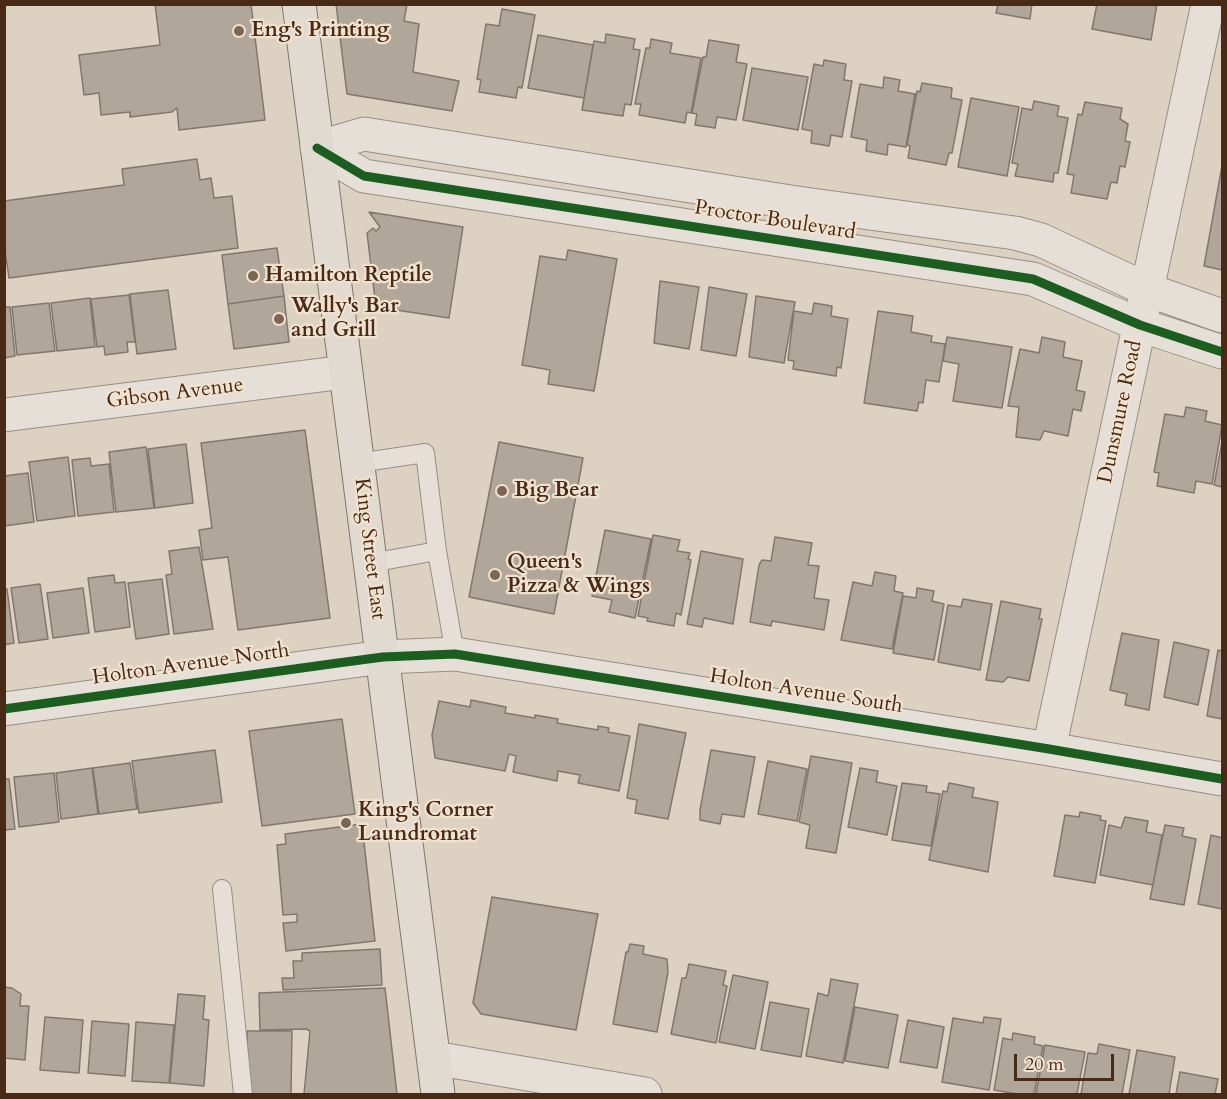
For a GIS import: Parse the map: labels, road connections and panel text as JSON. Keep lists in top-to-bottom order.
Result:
{
  "streets": {
    "main road": ["King Street East"],
    "street": [
      "Proctor Boulevard",
      "Gibson Avenue",
      "Dunsmure Road",
      "Holton Avenue North",
      "Holton Avenue South"
    ]
  },
  "crossings": [
    ["Proctor Boulevard", "Dunsmure Road"],
    ["Proctor Boulevard", "King Street East"],
    ["Gibson Avenue", "King Street East"],
    ["Dunsmure Road", "Holton Avenue South"],
    ["King Street East", "Holton Avenue North"],
    ["King Street East", "Holton Avenue South"],
    ["Holton Avenue North", "Holton Avenue South"]
  ],
  "places": [
    "Eng's Printing",
    "Hamilton Reptile",
    "Wally's Bar and Grill",
    "Big Bear",
    "Queen's Pizza & Wings",
    "King's Corner Laundromat"
  ],
  "scale_bar": "20 m"
}
